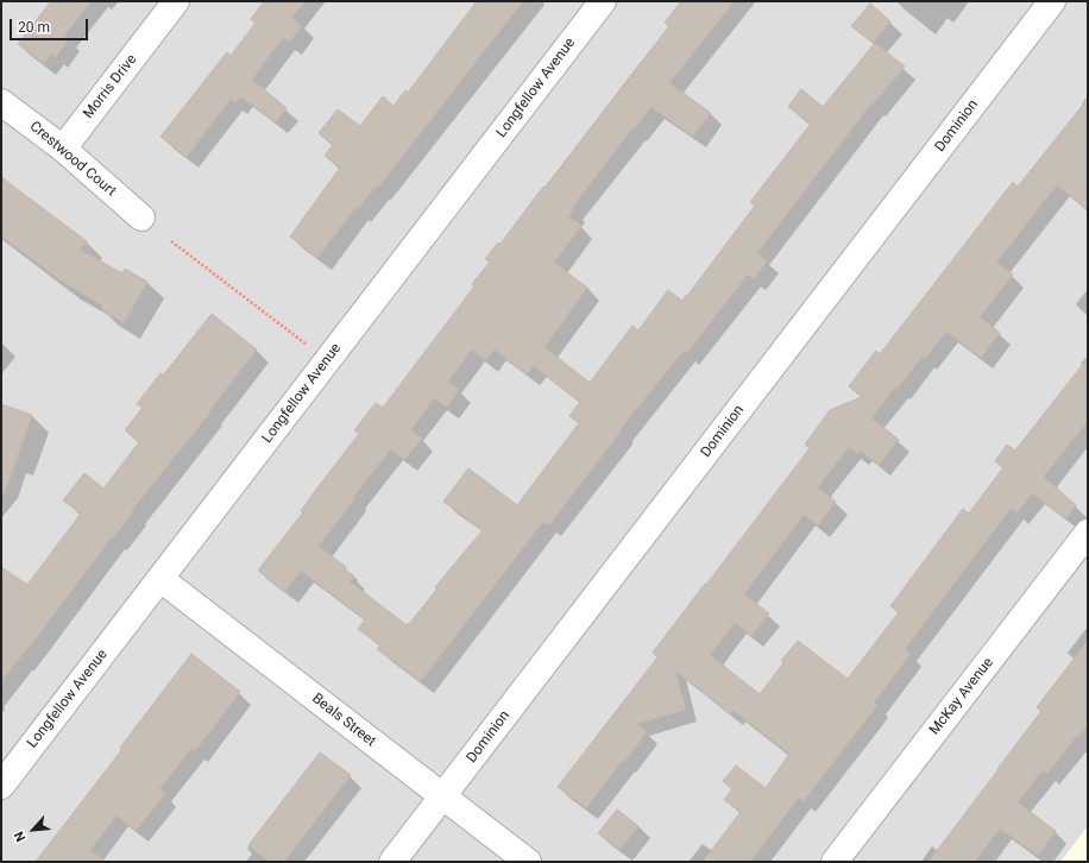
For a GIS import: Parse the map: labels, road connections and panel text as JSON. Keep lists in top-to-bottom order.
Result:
{
  "streets": {
    "street": [
      "Morris Drive",
      "Longfellow Avenue",
      "Dominion",
      "Crestwood Court",
      "McKay Avenue",
      "Beals Street"
    ]
  },
  "crossings": [
    ["Morris Drive", "Crestwood Court"],
    ["Longfellow Avenue", "Beals Street"],
    ["Dominion", "Beals Street"]
  ],
  "scale_bar": "20 m",
  "north": "bottom left"
}
